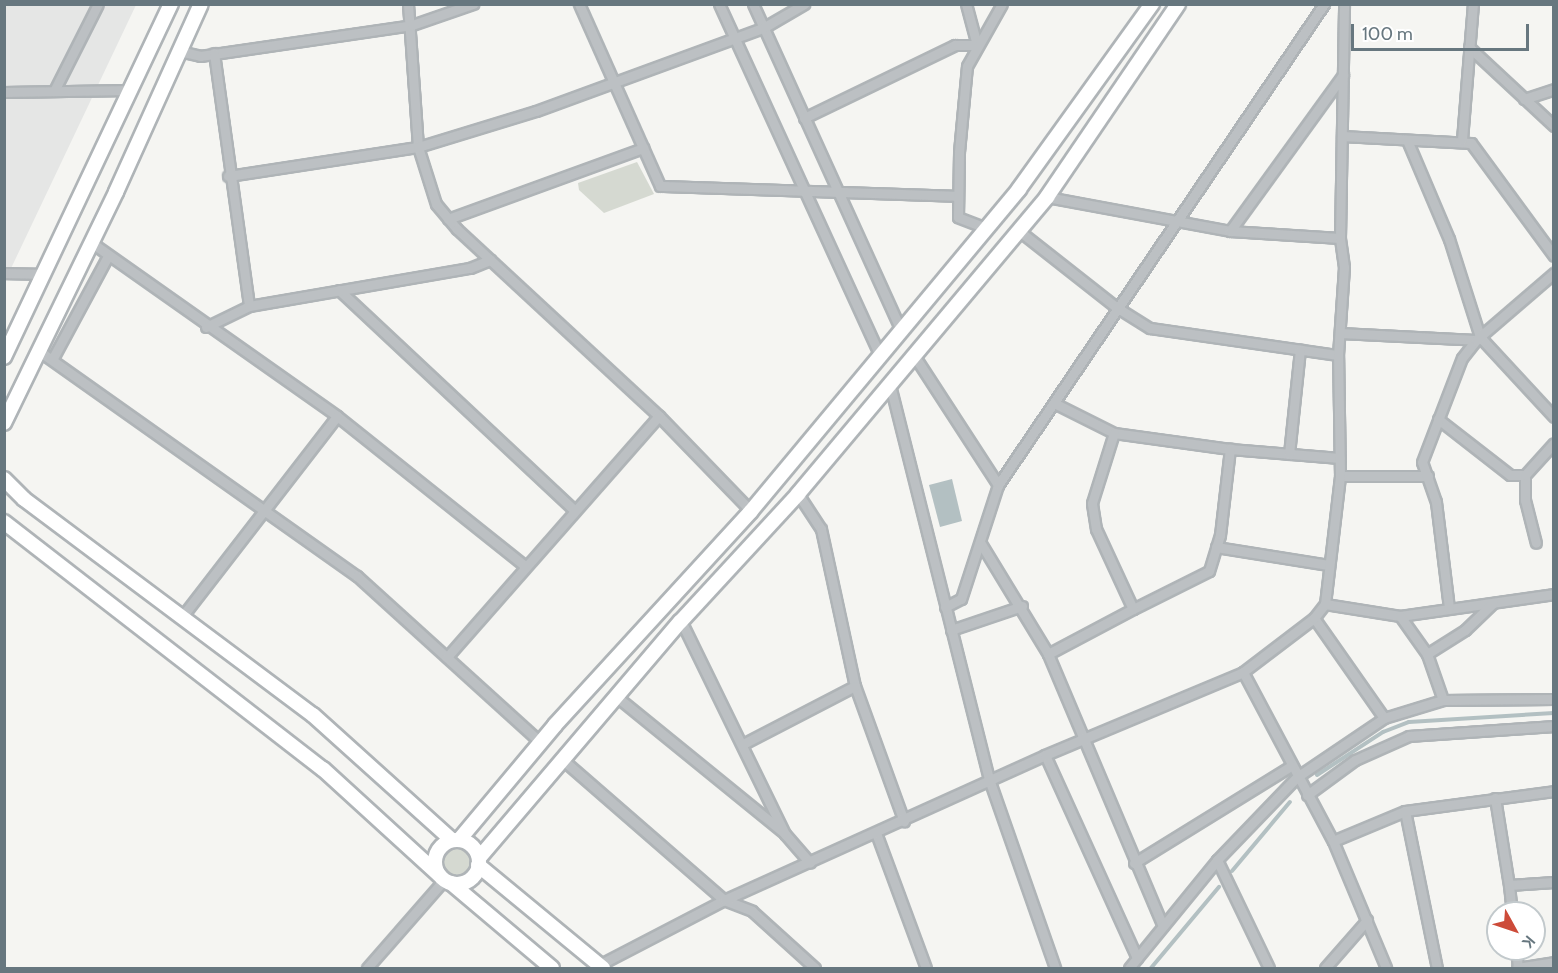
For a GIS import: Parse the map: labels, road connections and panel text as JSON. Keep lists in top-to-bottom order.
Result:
{
  "scale_bar": "100 m",
  "north": "bottom right"
}
